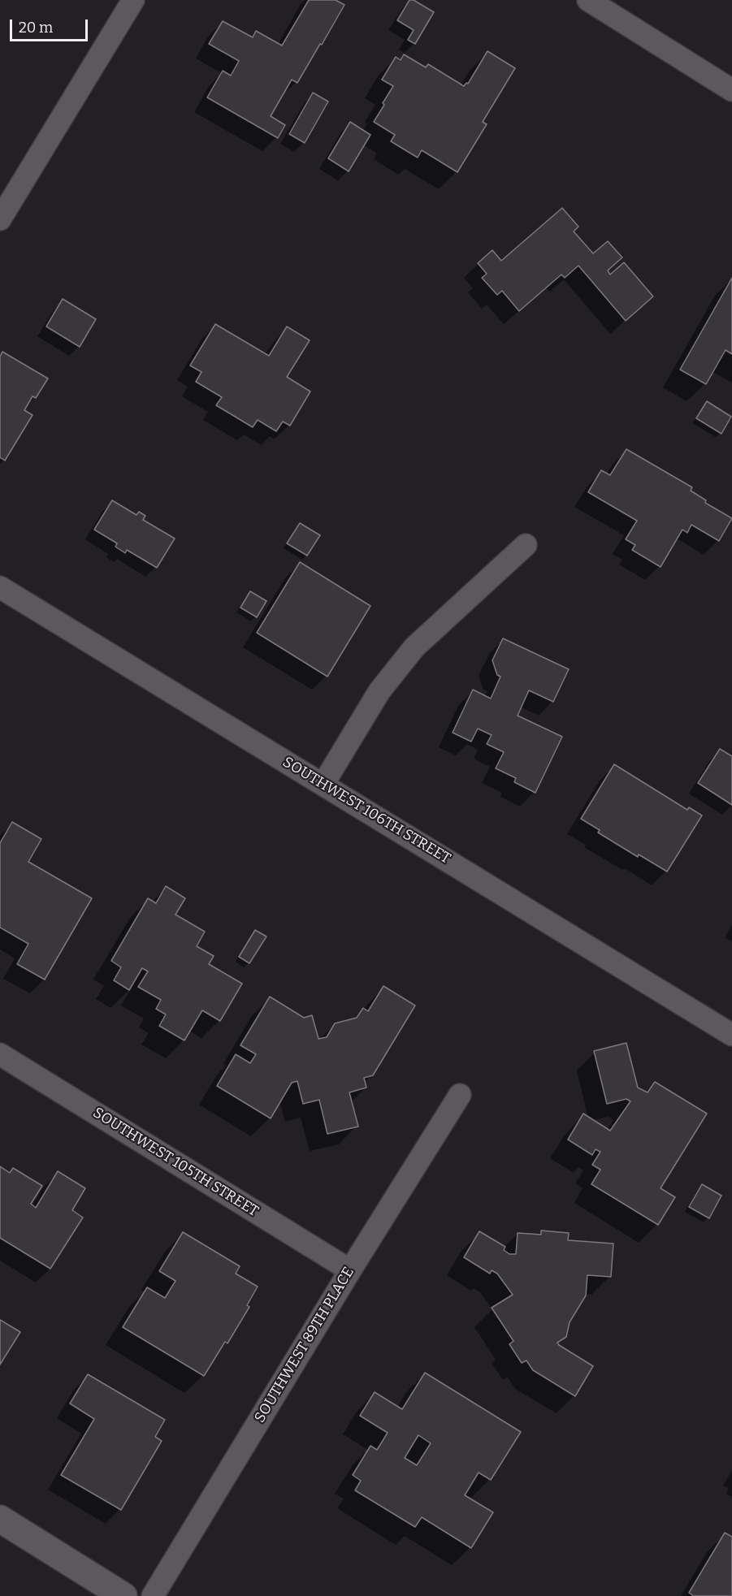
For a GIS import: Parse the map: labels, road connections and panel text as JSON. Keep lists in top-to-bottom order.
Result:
{
  "streets": {
    "street": ["SOUTHWEST 106TH STREET", "SOUTHWEST 105TH STREET", "SOUTHWEST 89TH PLACE"]
  },
  "crossings": [
    ["SOUTHWEST 105TH STREET", "SOUTHWEST 89TH PLACE"]
  ],
  "scale_bar": "20 m"
}
